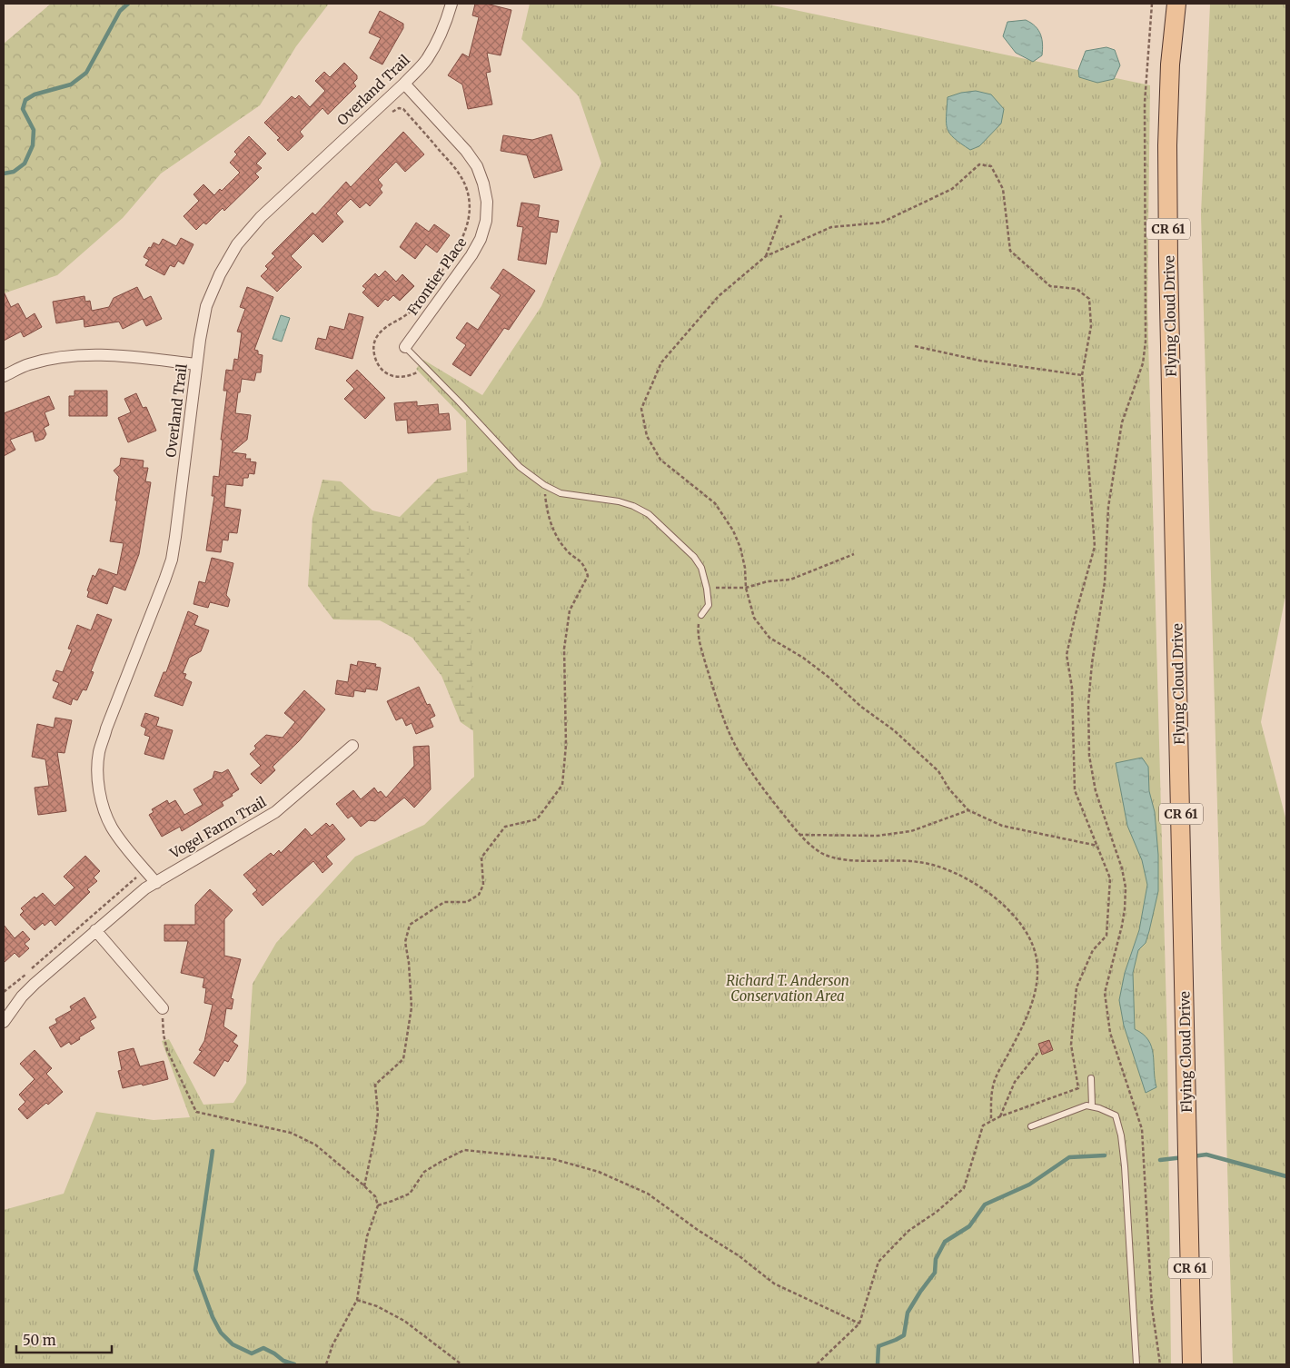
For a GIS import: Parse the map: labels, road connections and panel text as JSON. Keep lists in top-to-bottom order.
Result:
{
  "streets": {
    "main road": ["CR 61", "Flying Cloud Drive"],
    "street": ["Overland Trail", "Frontier Place", "Vogel Farm Trail"]
  },
  "crossings": [
    ["Overland Trail", "Frontier Place"],
    ["Overland Trail", "Vogel Farm Trail"]
  ],
  "parks": ["Richard T. Anderson Conservation Area"],
  "scale_bar": "50 m"
}
